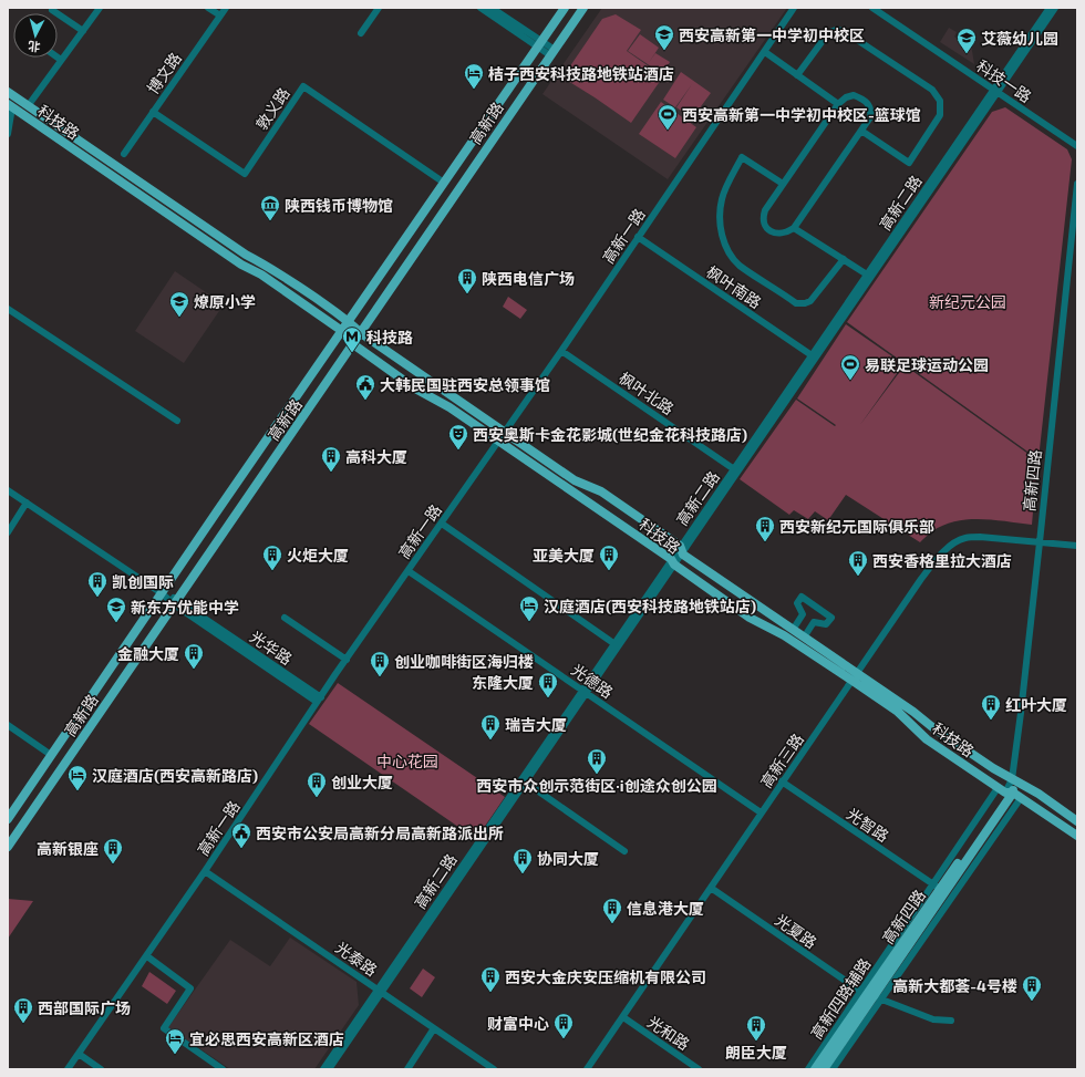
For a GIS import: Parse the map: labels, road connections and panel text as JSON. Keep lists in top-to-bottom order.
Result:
{
  "streets": {
    "main road": ["科技路", "高新路", "高新四路"],
    "street": [
      "博文路",
      "科技一路",
      "敦义路",
      "高新二路",
      "高新一路",
      "枫叶南路",
      "枫叶北路",
      "光华路",
      "光德路",
      "高新三路",
      "光智路",
      "光夏路",
      "光泰路",
      "高新四路辅路",
      "光和路"
    ]
  },
  "crossings": [
    ["博文路", "敦义路"],
    ["科技一路", "高新二路"],
    ["敦义路", "高新路"],
    ["科技路", "高新路"],
    ["科技路", "高新二路"],
    ["科技路", "高新一路"],
    ["科技路", "高新四路"],
    ["科技路", "高新三路"],
    ["高新路", "光华路"],
    ["高新二路", "枫叶南路"],
    ["高新二路", "枫叶北路"],
    ["高新二路", "光德路"],
    ["高新二路", "光泰路"],
    ["高新一路", "枫叶南路"],
    ["高新一路", "枫叶北路"],
    ["高新一路", "光华路"],
    ["高新一路", "光德路"],
    ["高新一路", "光泰路"],
    ["高新四路", "高新三路"],
    ["高新四路", "光智路"],
    ["高新四路", "光夏路"],
    ["高新四路", "高新四路辅路"],
    ["光德路", "高新三路"],
    ["高新三路", "光智路"],
    ["高新三路", "光夏路"],
    ["高新三路", "光和路"],
    ["光夏路", "高新四路辅路"]
  ],
  "parks": ["新纪元公园", "中心花园"],
  "places": {
    "school or university": [
      "西安高新第一中学初中校区",
      "艾薇幼儿园",
      "燎原小学",
      "新东方优能中学"
    ],
    "hotel": [
      "桔子西安科技路地铁站酒店",
      "汉庭酒店(西安科技路地铁站店)",
      "汉庭酒店(西安高新路店)",
      "宜必思西安高新区酒店"
    ],
    "sports": ["西安高新第一中学初中校区-篮球馆", "易联足球运动公园"],
    "museum": ["陕西钱币博物馆"],
    "building": [
      "陕西电信广场",
      "高科大厦",
      "西安新纪元国际俱乐部",
      "火炬大厦",
      "亚美大厦",
      "西安香格里拉大酒店",
      "凯创国际",
      "金融大厦",
      "创业咖啡街区海归楼",
      "东隆大厦",
      "红叶大厦",
      "瑞吉大厦",
      "西安市众创示范街区·i创途众创公园",
      "创业大厦",
      "高新银座",
      "协同大厦",
      "信息港大厦",
      "西安大金庆安压缩机有限公司",
      "高新大都荟-4号楼",
      "西部国际广场",
      "财富中心",
      "朗臣大厦"
    ],
    "metro station": ["科技路"],
    "public building": ["大韩民国驻西安总领事馆", "西安市公安局高新分局高新路派出所"],
    "theatre": ["西安奥斯卡金花影城(世纪金花科技路店)"]
  },
  "north": "bottom"
}
